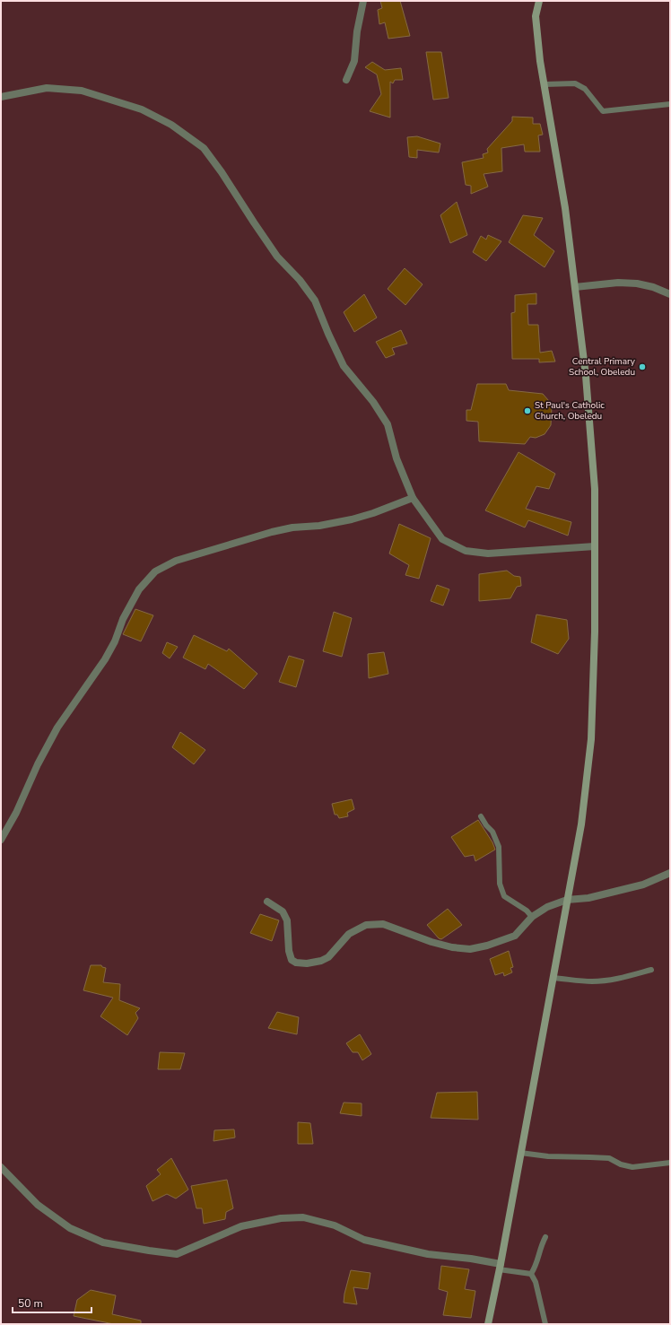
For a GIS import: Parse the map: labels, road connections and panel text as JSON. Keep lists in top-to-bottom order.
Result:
{
  "places": ["Central Primary School, Obeledu", "St Paul's Catholic Church, Obeledu"],
  "scale_bar": "50 m"
}
